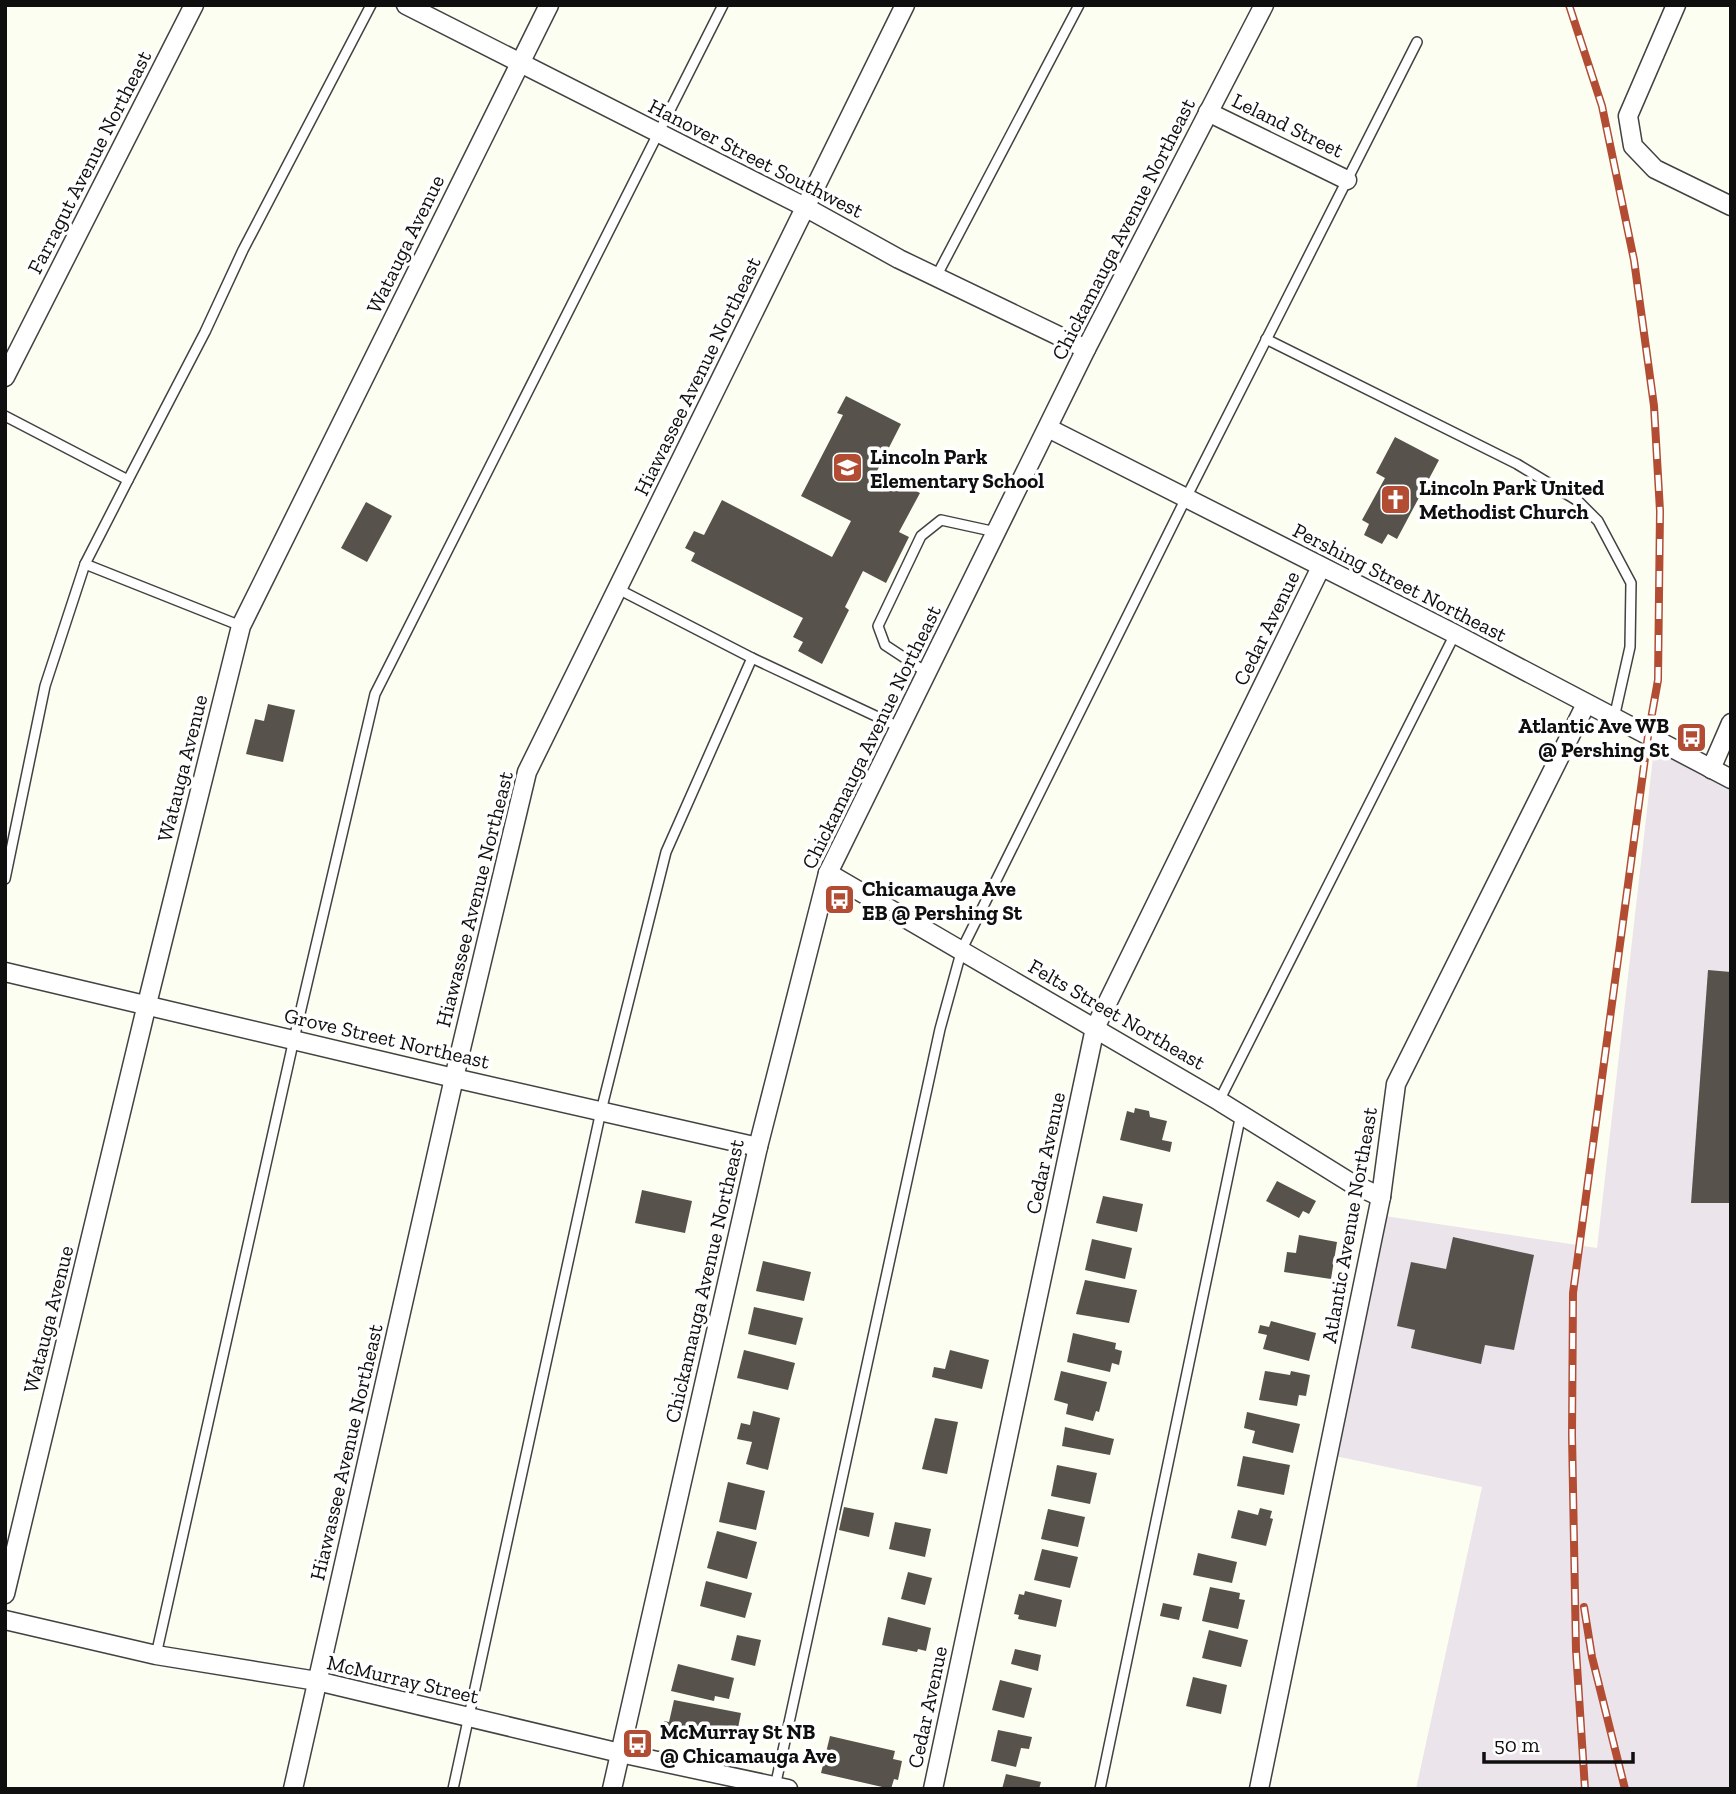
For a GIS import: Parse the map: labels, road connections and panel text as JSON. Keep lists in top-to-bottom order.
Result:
{
  "streets": {
    "street": [
      "Leland Street",
      "Hanover Street Southwest",
      "Farragut Avenue Northeast",
      "Chickamauga Avenue Northeast",
      "Watauga Avenue",
      "Hiawassee Avenue Northeast",
      "Pershing Street Northeast",
      "Cedar Avenue",
      "Felts Street Northeast",
      "Grove Street Northeast",
      "Atlantic Avenue Northeast",
      "McMurray Street"
    ]
  },
  "crossings": [
    ["Leland Street", "Chickamauga Avenue Northeast"],
    ["Hanover Street Southwest", "Chickamauga Avenue Northeast"],
    ["Hanover Street Southwest", "Watauga Avenue"],
    ["Hanover Street Southwest", "Hiawassee Avenue Northeast"],
    ["Chickamauga Avenue Northeast", "Pershing Street Northeast"],
    ["Chickamauga Avenue Northeast", "Felts Street Northeast"],
    ["Chickamauga Avenue Northeast", "Grove Street Northeast"],
    ["Chickamauga Avenue Northeast", "McMurray Street"],
    ["Watauga Avenue", "Grove Street Northeast"],
    ["Hiawassee Avenue Northeast", "Grove Street Northeast"],
    ["Hiawassee Avenue Northeast", "McMurray Street"],
    ["Pershing Street Northeast", "Cedar Avenue"],
    ["Pershing Street Northeast", "Atlantic Avenue Northeast"],
    ["Cedar Avenue", "Felts Street Northeast"],
    ["Felts Street Northeast", "Atlantic Avenue Northeast"]
  ],
  "places": {
    "school or university": ["Lincoln Park Elementary School"],
    "church": ["Lincoln Park United Methodist Church"],
    "bus stop": ["Atlantic Ave WB @ Pershing St", "Chicamauga Ave EB @ Pershing St", "McMurray St NB @ Chicamauga Ave"]
  },
  "scale_bar": "50 m"
}
